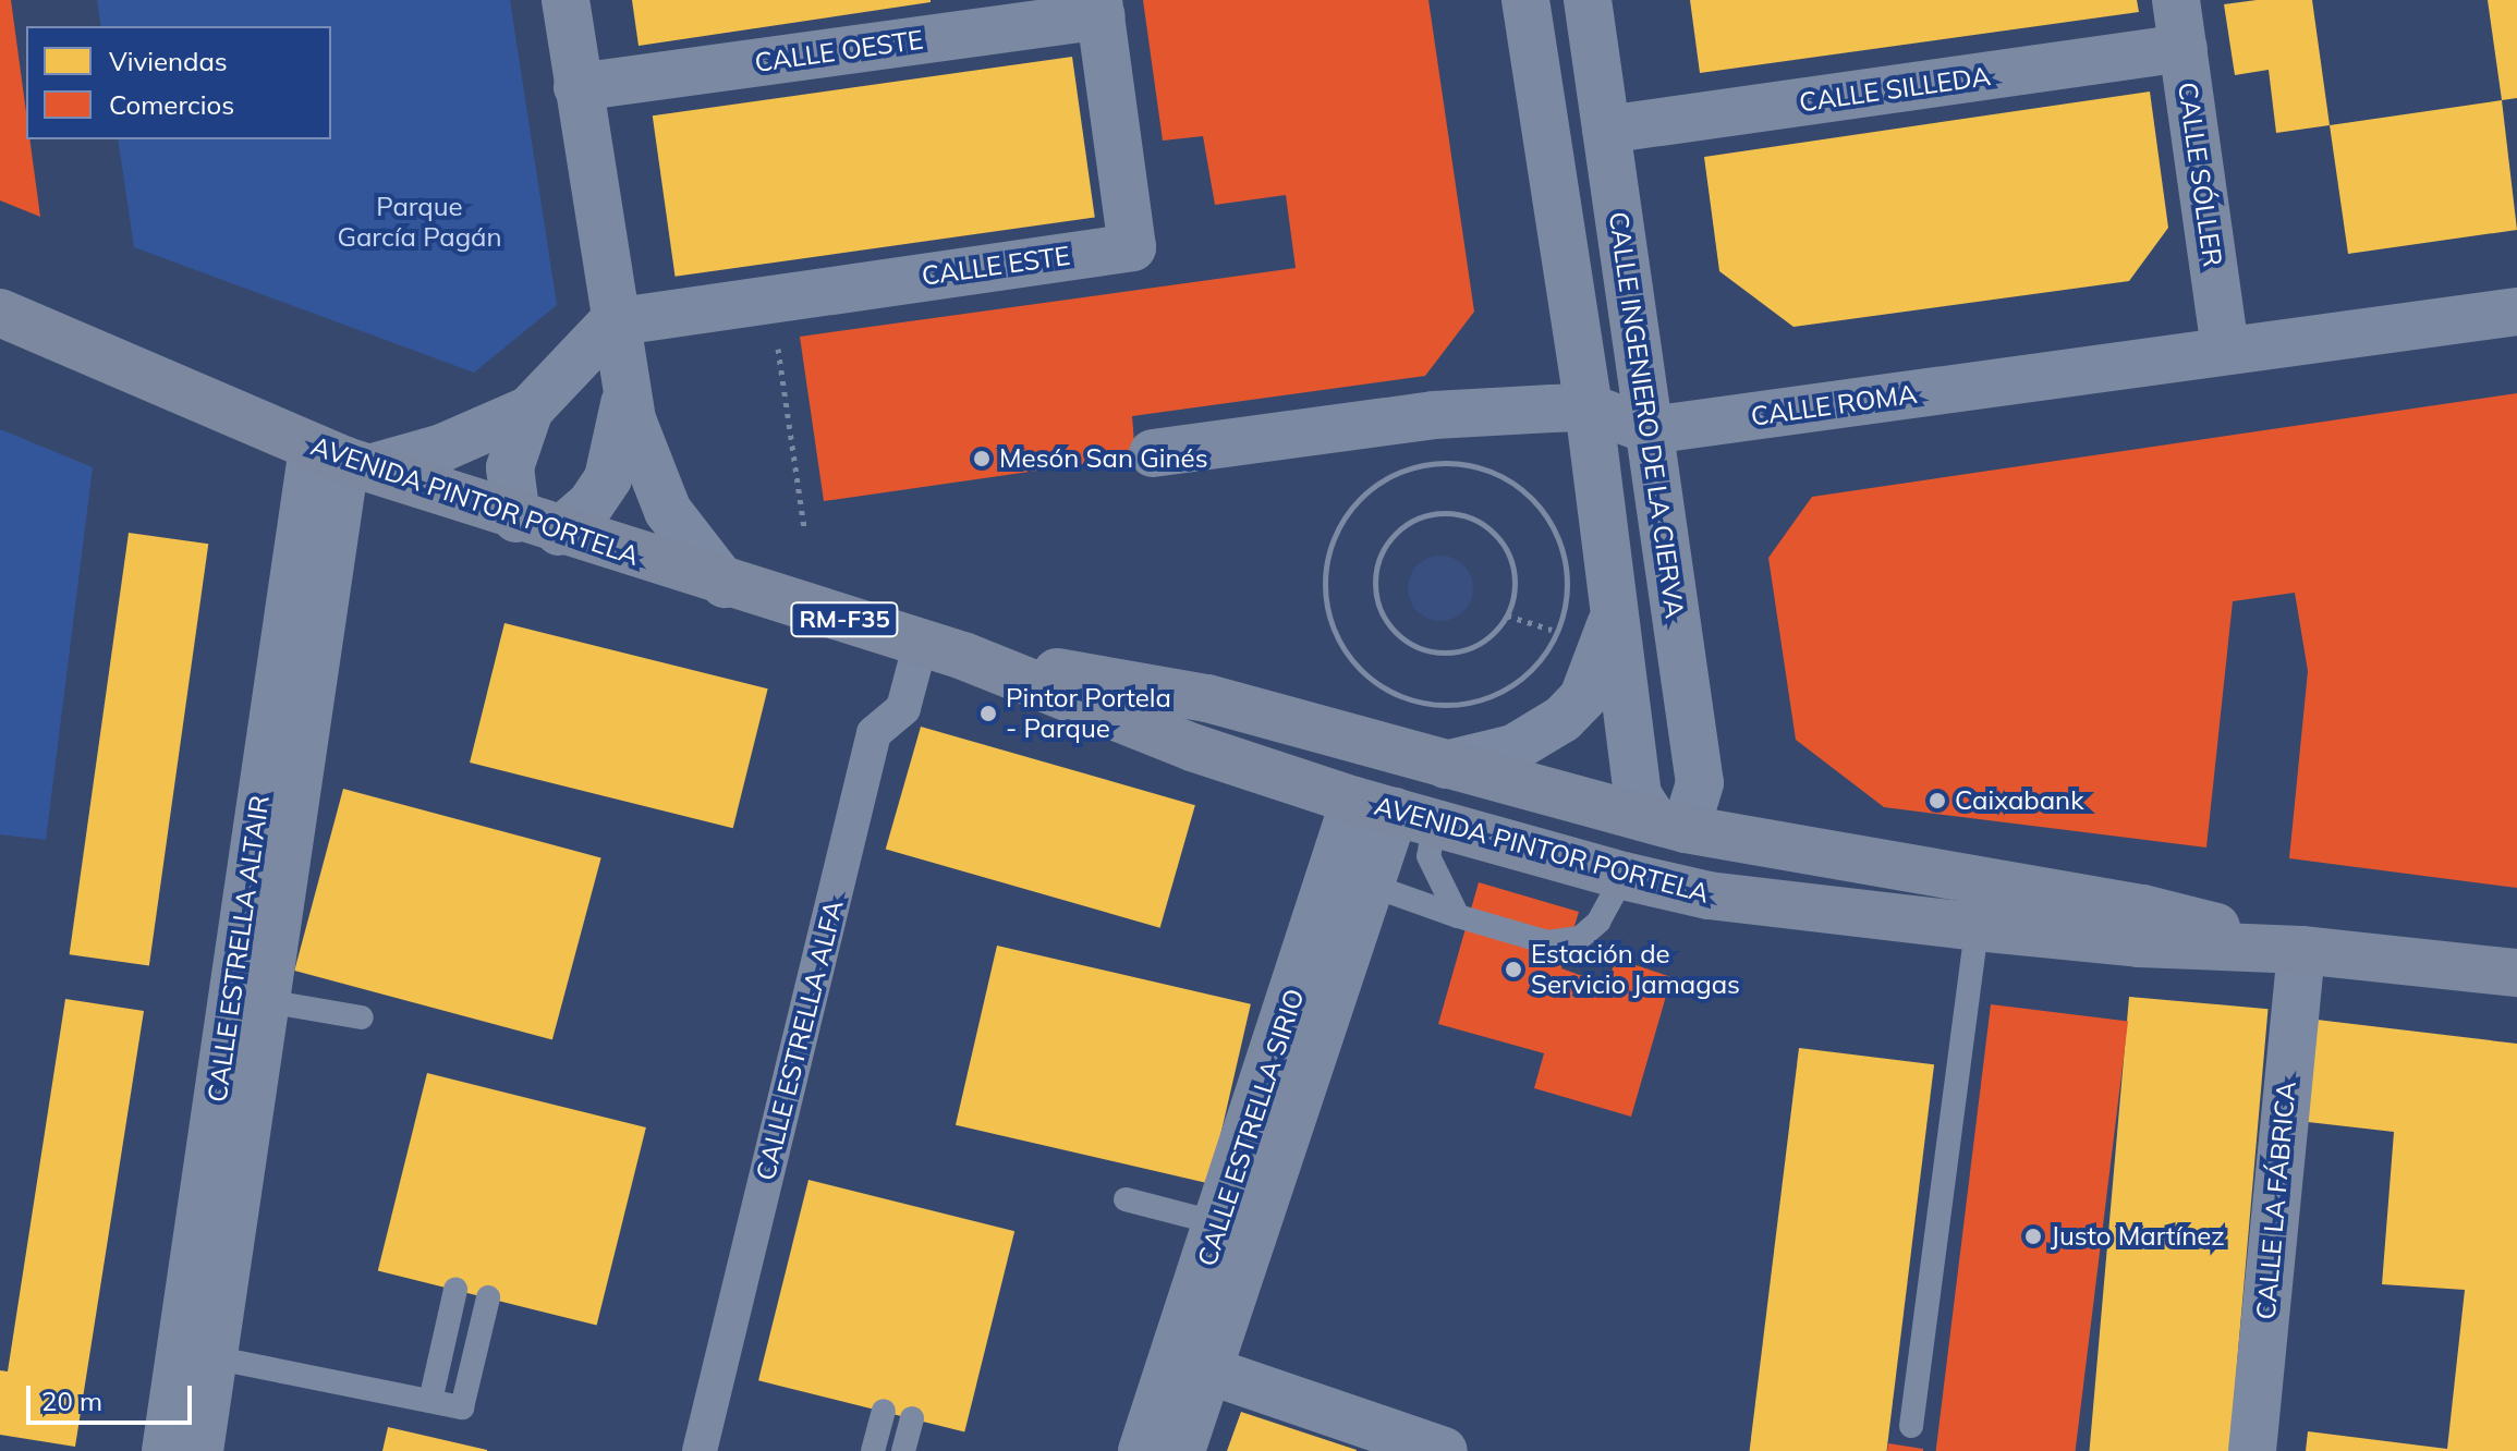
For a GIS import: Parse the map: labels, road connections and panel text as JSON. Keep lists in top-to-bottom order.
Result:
{
  "streets": {
    "main road": ["AVENIDA PINTOR PORTELA", "RM-F35"],
    "street": [
      "CALLE OESTE",
      "CALLE SILLEDA",
      "CALLE SÓLLER",
      "CALLE ESTE",
      "CALLE ROMA",
      "CALLE INGENIERO DE LA CIERVA",
      "CALLE ESTRELLA ALTAIR",
      "CALLE ESTRELLA ALFA",
      "CALLE ESTRELLA SIRIO",
      "CALLE LA FÁBRICA"
    ]
  },
  "crossings": [
    ["CALLE OESTE", "CALLE ESTE"],
    ["CALLE SILLEDA", "CALLE SÓLLER"],
    ["CALLE SILLEDA", "CALLE INGENIERO DE LA CIERVA"],
    ["CALLE SÓLLER", "CALLE ROMA"],
    ["CALLE ROMA", "CALLE INGENIERO DE LA CIERVA"],
    ["CALLE INGENIERO DE LA CIERVA", "AVENIDA PINTOR PORTELA"],
    ["AVENIDA PINTOR PORTELA", "CALLE ESTRELLA ALTAIR"],
    ["AVENIDA PINTOR PORTELA", "CALLE ESTRELLA ALFA"],
    ["AVENIDA PINTOR PORTELA", "CALLE ESTRELLA SIRIO"],
    ["AVENIDA PINTOR PORTELA", "CALLE LA FÁBRICA"]
  ],
  "parks": ["Parque García Pagán"],
  "places": [
    "Mesón San Ginés",
    "Pintor Portela - Parque",
    "Caixabank",
    "Estación de Servicio Jamagas",
    "Justo Martínez"
  ],
  "legend": ["Viviendas", "Comercios"],
  "scale_bar": "20 m"
}
